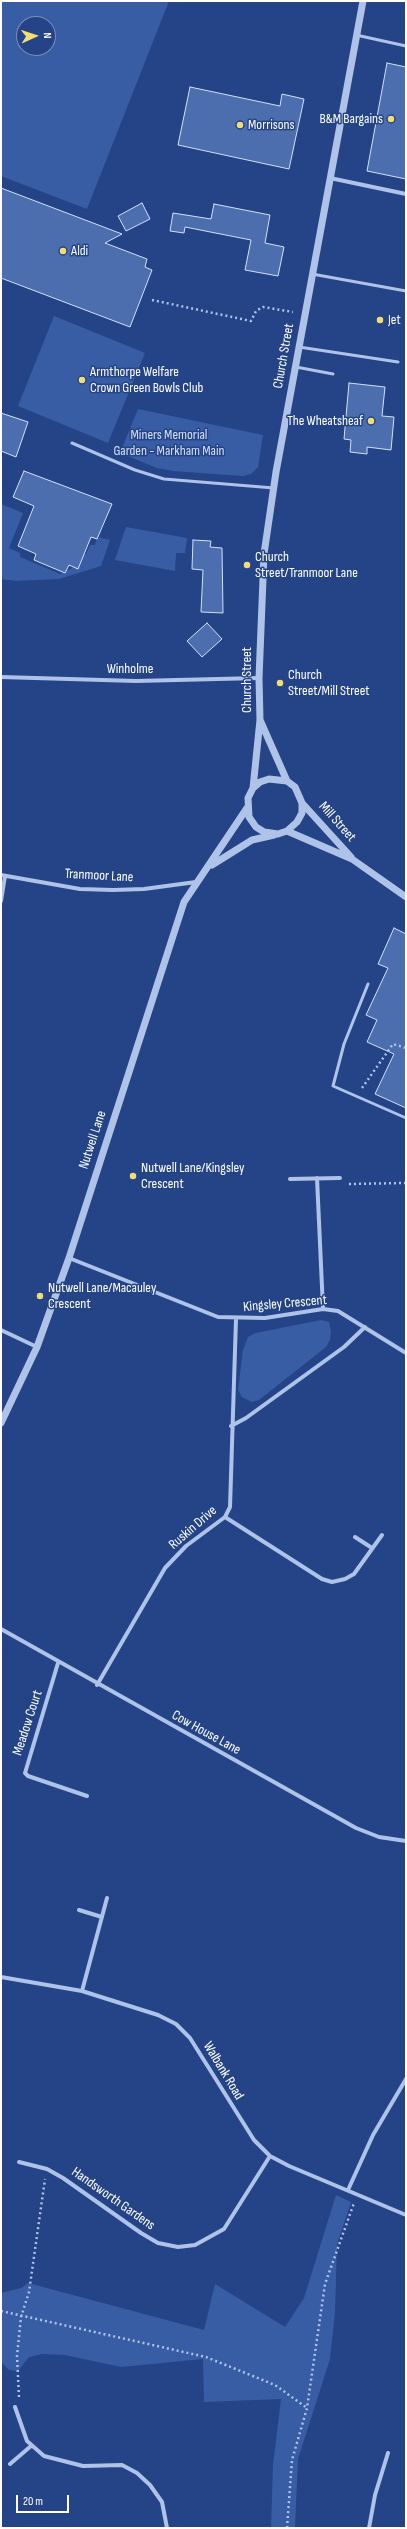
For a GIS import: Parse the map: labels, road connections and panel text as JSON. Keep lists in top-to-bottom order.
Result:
{
  "streets": {
    "street": [
      "Church Street",
      "Winholme",
      "Mill Street",
      "Tranmoor Lane",
      "Nutwell Lane",
      "Kingsley Crescent",
      "Ruskin Drive",
      "Meadow Court",
      "Cow House Lane",
      "Walbank Road",
      "Handsworth Gardens"
    ]
  },
  "crossings": [
    ["Church Street", "Winholme"],
    ["Church Street", "Mill Street"],
    ["Church Street", "Nutwell Lane"],
    ["Mill Street", "Nutwell Lane"],
    ["Tranmoor Lane", "Nutwell Lane"],
    ["Nutwell Lane", "Kingsley Crescent"],
    ["Kingsley Crescent", "Ruskin Drive"],
    ["Ruskin Drive", "Cow House Lane"],
    ["Meadow Court", "Cow House Lane"],
    ["Walbank Road", "Handsworth Gardens"]
  ],
  "parks": ["Miners Memorial Garden - Markham Main"],
  "places": [
    "B&M Bargains",
    "Morrisons",
    "Aldi",
    "Jet",
    "Armthorpe Welfare Crown Green Bowls Club",
    "The Wheatsheaf",
    "Church Street/Tranmoor Lane",
    "Church Street/Mill Street",
    "Nutwell Lane/Kingsley Crescent",
    "Nutwell Lane/Macauley Crescent"
  ],
  "scale_bar": "20 m",
  "north": "right"
}
